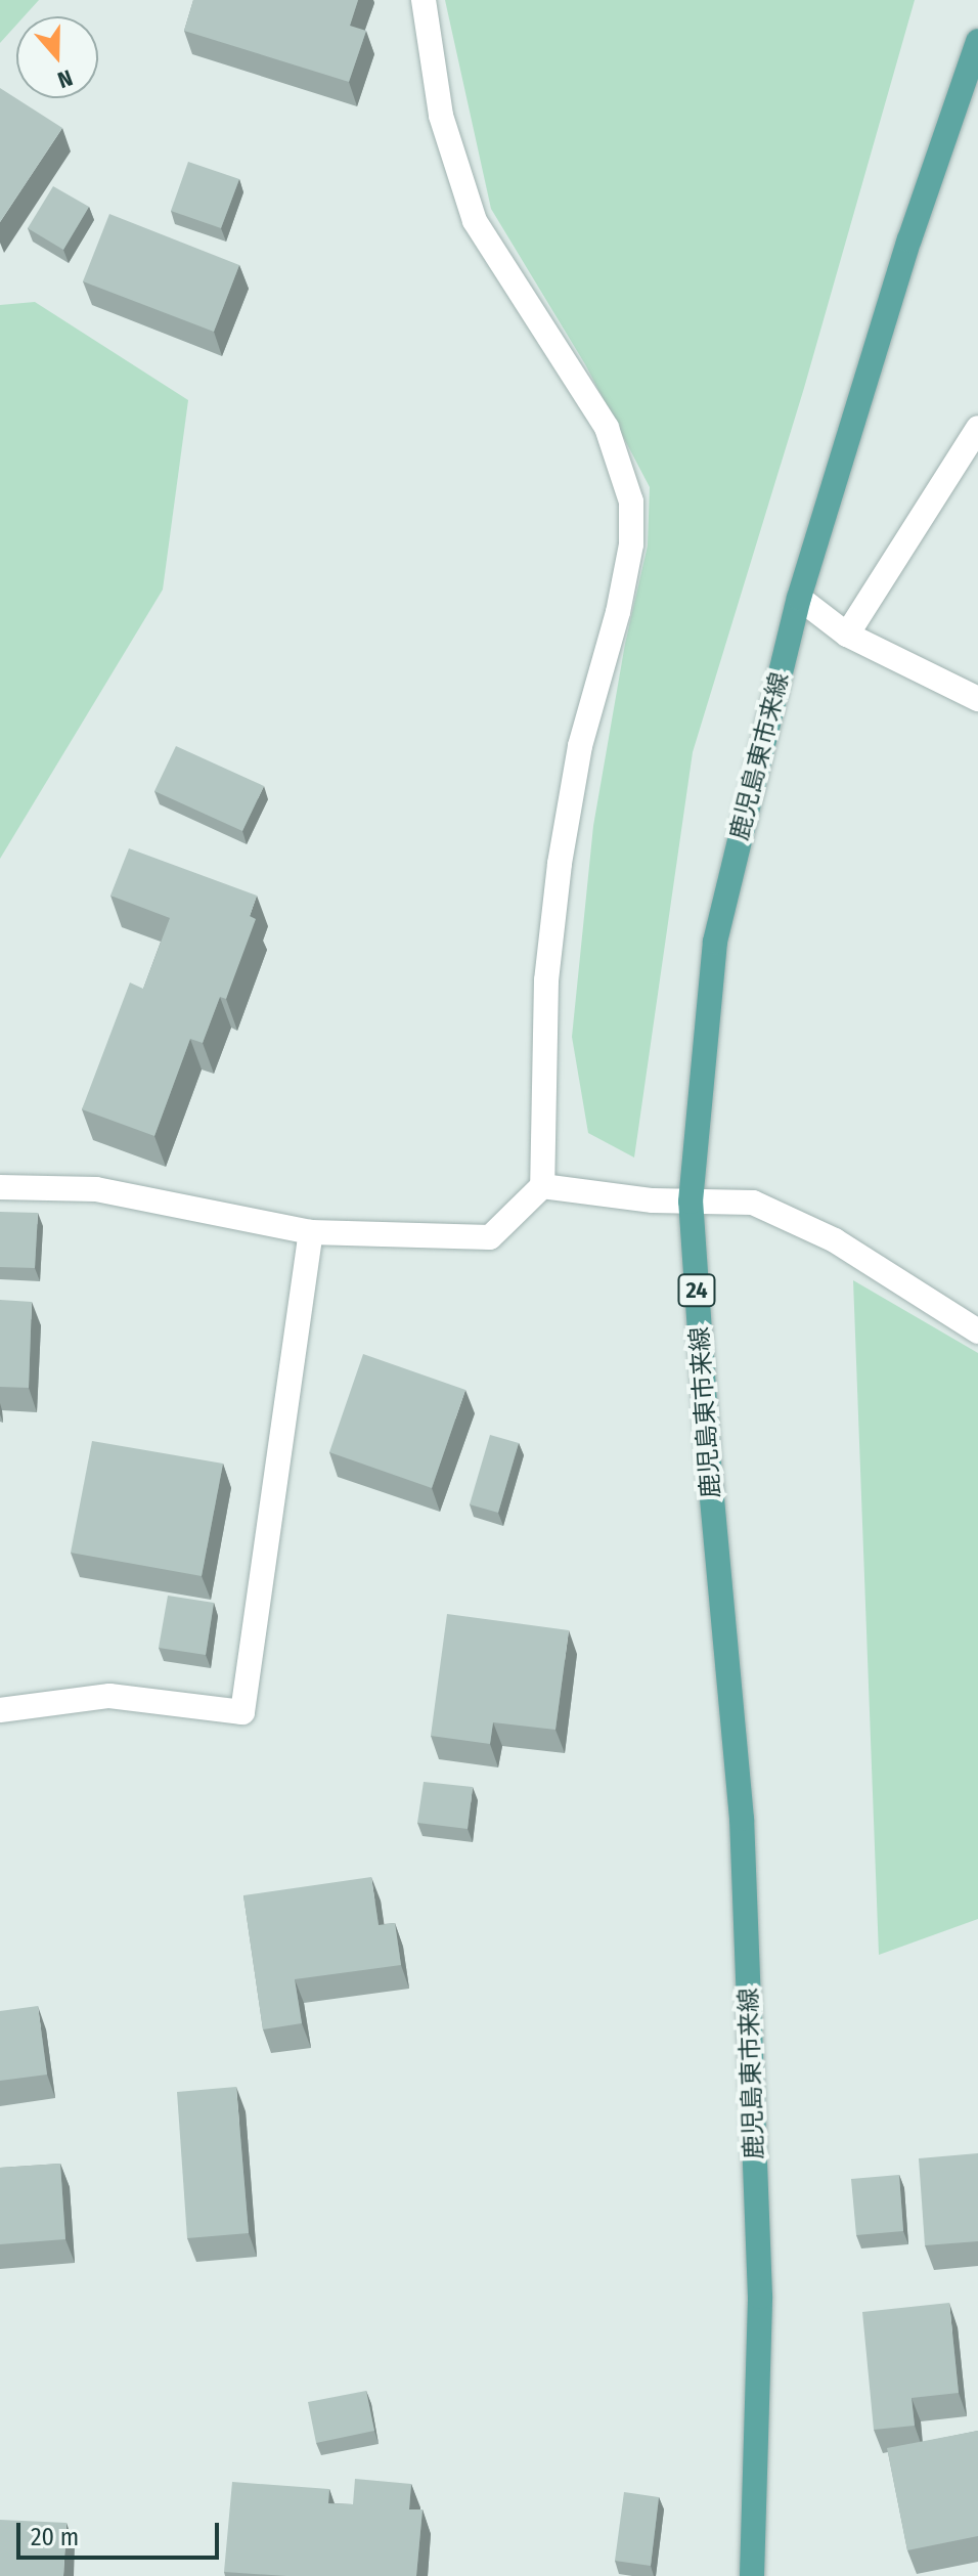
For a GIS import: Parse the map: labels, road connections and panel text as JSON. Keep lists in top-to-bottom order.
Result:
{
  "streets": {
    "main road": ["鹿児島東市来線", "24"]
  },
  "scale_bar": "20 m",
  "north": "bottom"
}
